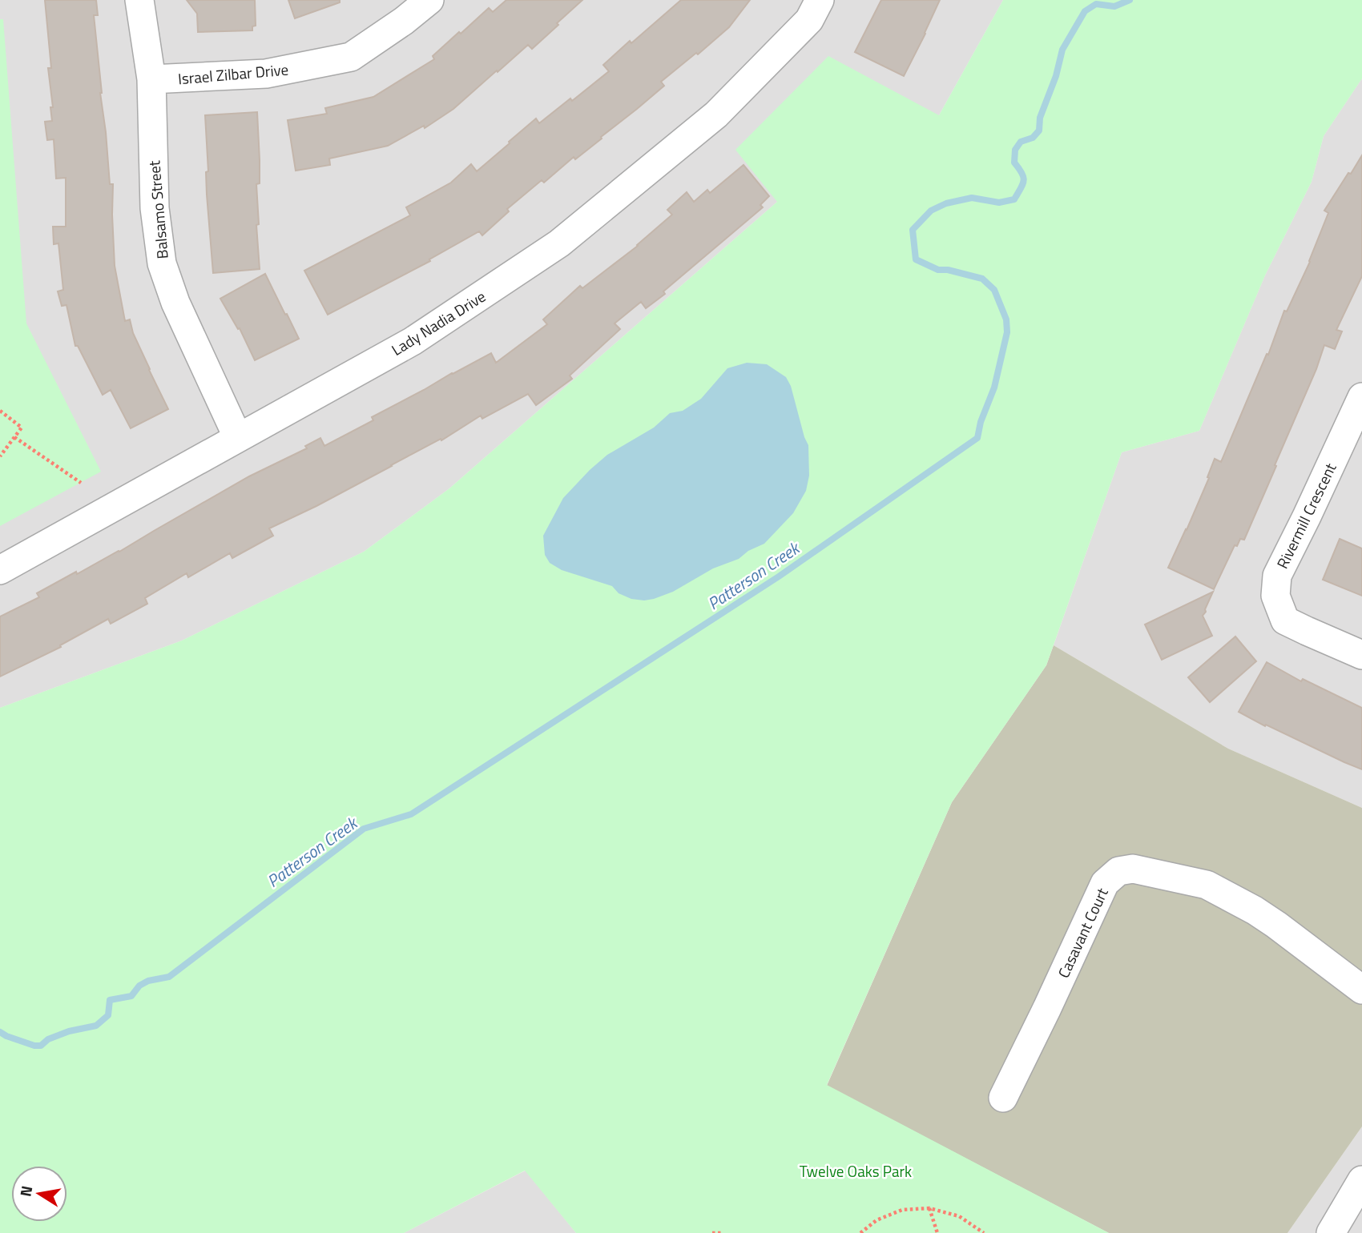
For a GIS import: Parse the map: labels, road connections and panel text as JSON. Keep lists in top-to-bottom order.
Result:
{
  "streets": {
    "street": [
      "Israel Zilbar Drive",
      "Balsamo Street",
      "Lady Nadia Drive",
      "Rivermill Crescent",
      "Casavant Court"
    ]
  },
  "crossings": [
    ["Israel Zilbar Drive", "Balsamo Street"],
    ["Balsamo Street", "Lady Nadia Drive"]
  ],
  "water": ["Patterson Creek"],
  "parks": ["Twelve Oaks Park"],
  "north": "left"
}
